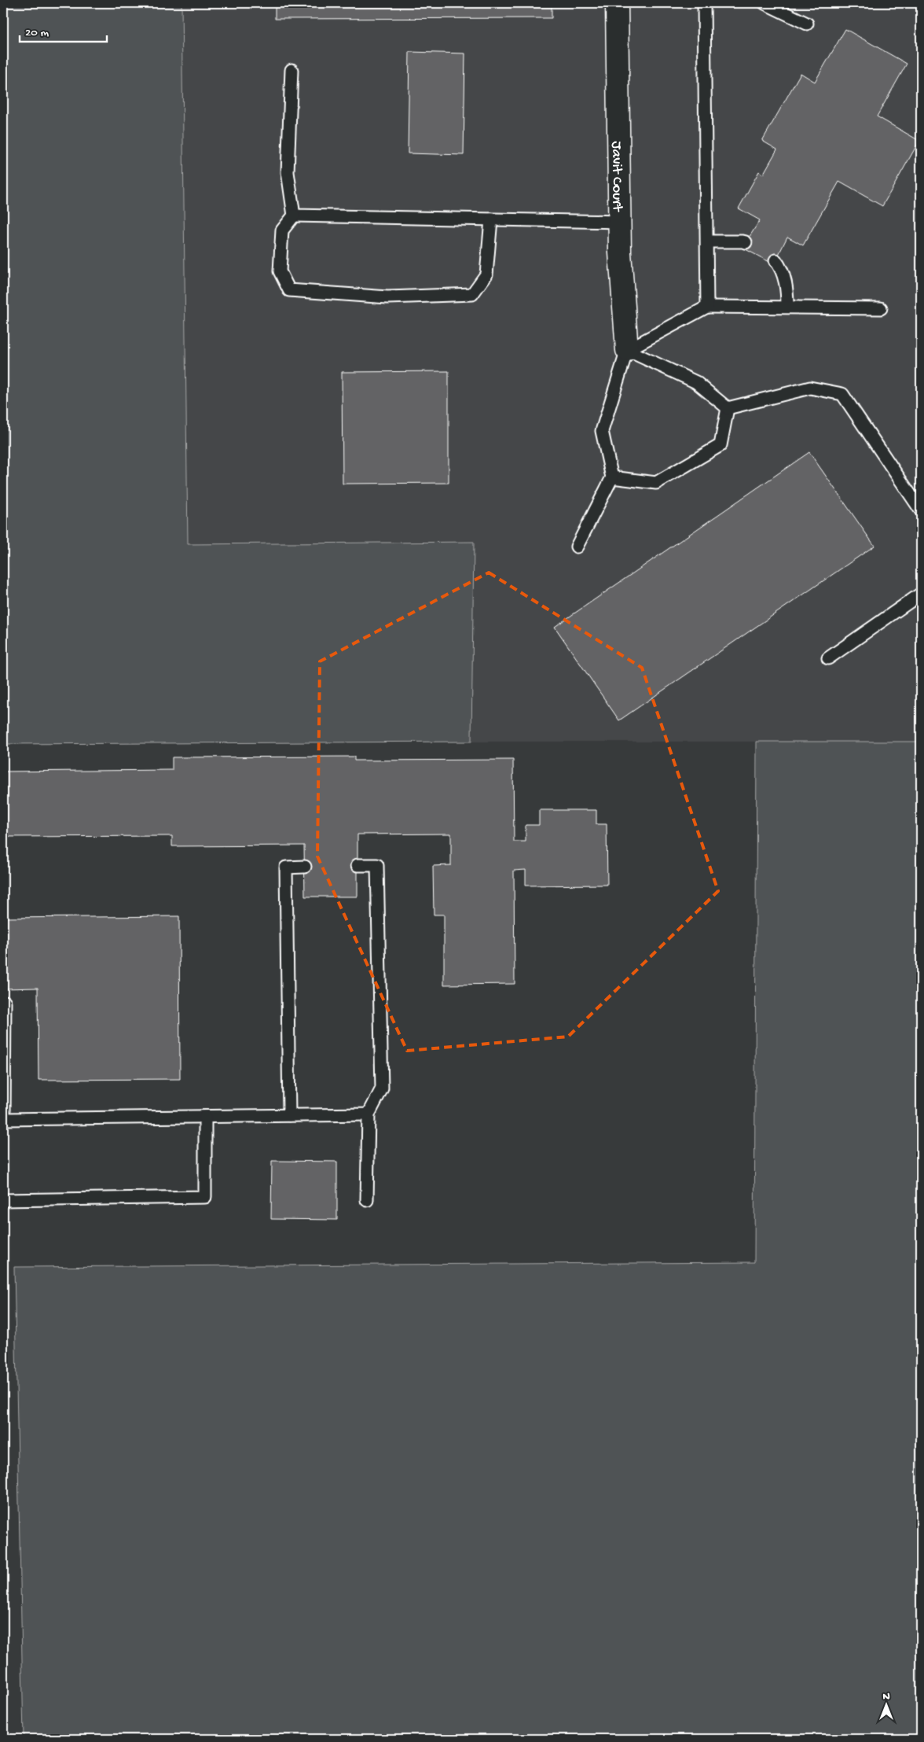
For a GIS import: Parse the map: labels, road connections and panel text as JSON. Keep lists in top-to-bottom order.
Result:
{
  "streets": {
    "street": ["Javit Court"]
  },
  "scale_bar": "20 m",
  "north": "top"
}
